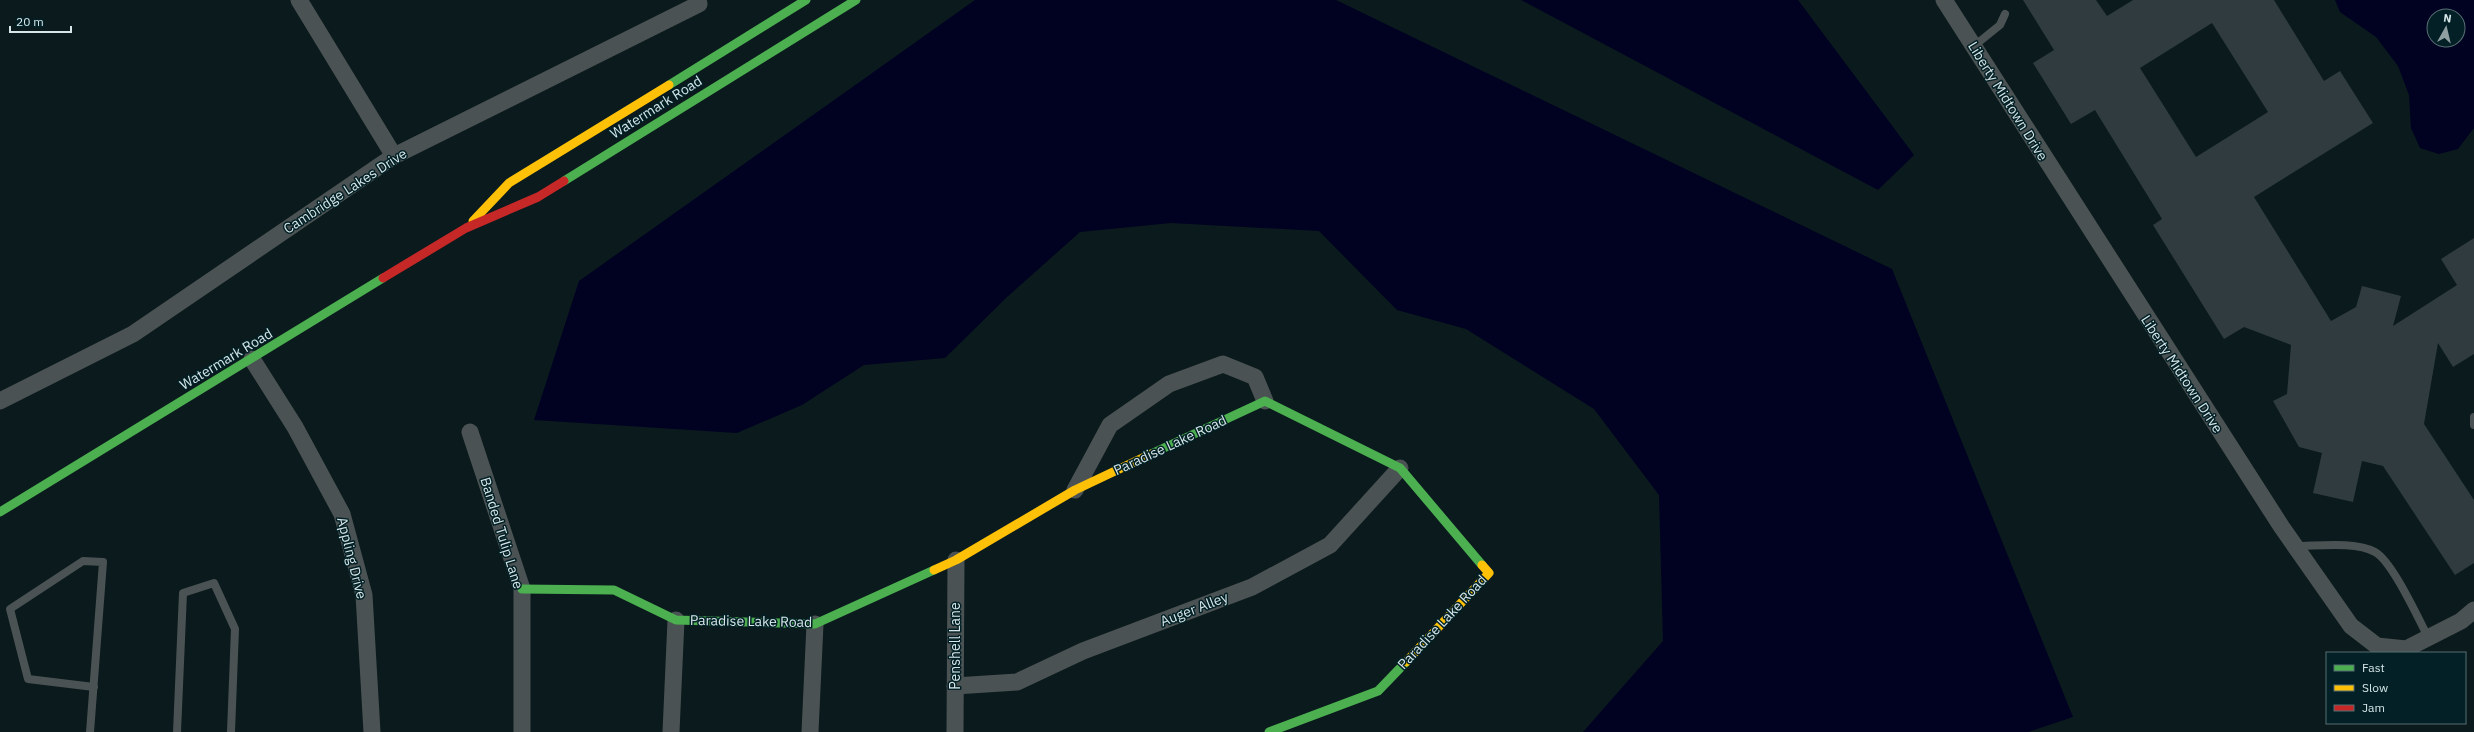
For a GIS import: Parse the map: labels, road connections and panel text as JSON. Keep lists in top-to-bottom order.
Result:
{
  "streets": {
    "street": [
      "Liberty Midtown Drive",
      "Watermark Road",
      "Cambridge Lakes Drive",
      "Paradise Lake Road",
      "Banded Tulip Lane",
      "Appling Drive",
      "Auger Alley",
      "Penshell Lane"
    ]
  },
  "crossings": [
    ["Watermark Road", "Appling Drive"],
    ["Paradise Lake Road", "Banded Tulip Lane"],
    ["Paradise Lake Road", "Auger Alley"],
    ["Paradise Lake Road", "Penshell Lane"],
    ["Auger Alley", "Penshell Lane"]
  ],
  "legend": ["Fast", "Slow", "Jam"],
  "scale_bar": "20 m",
  "north": "top"
}
